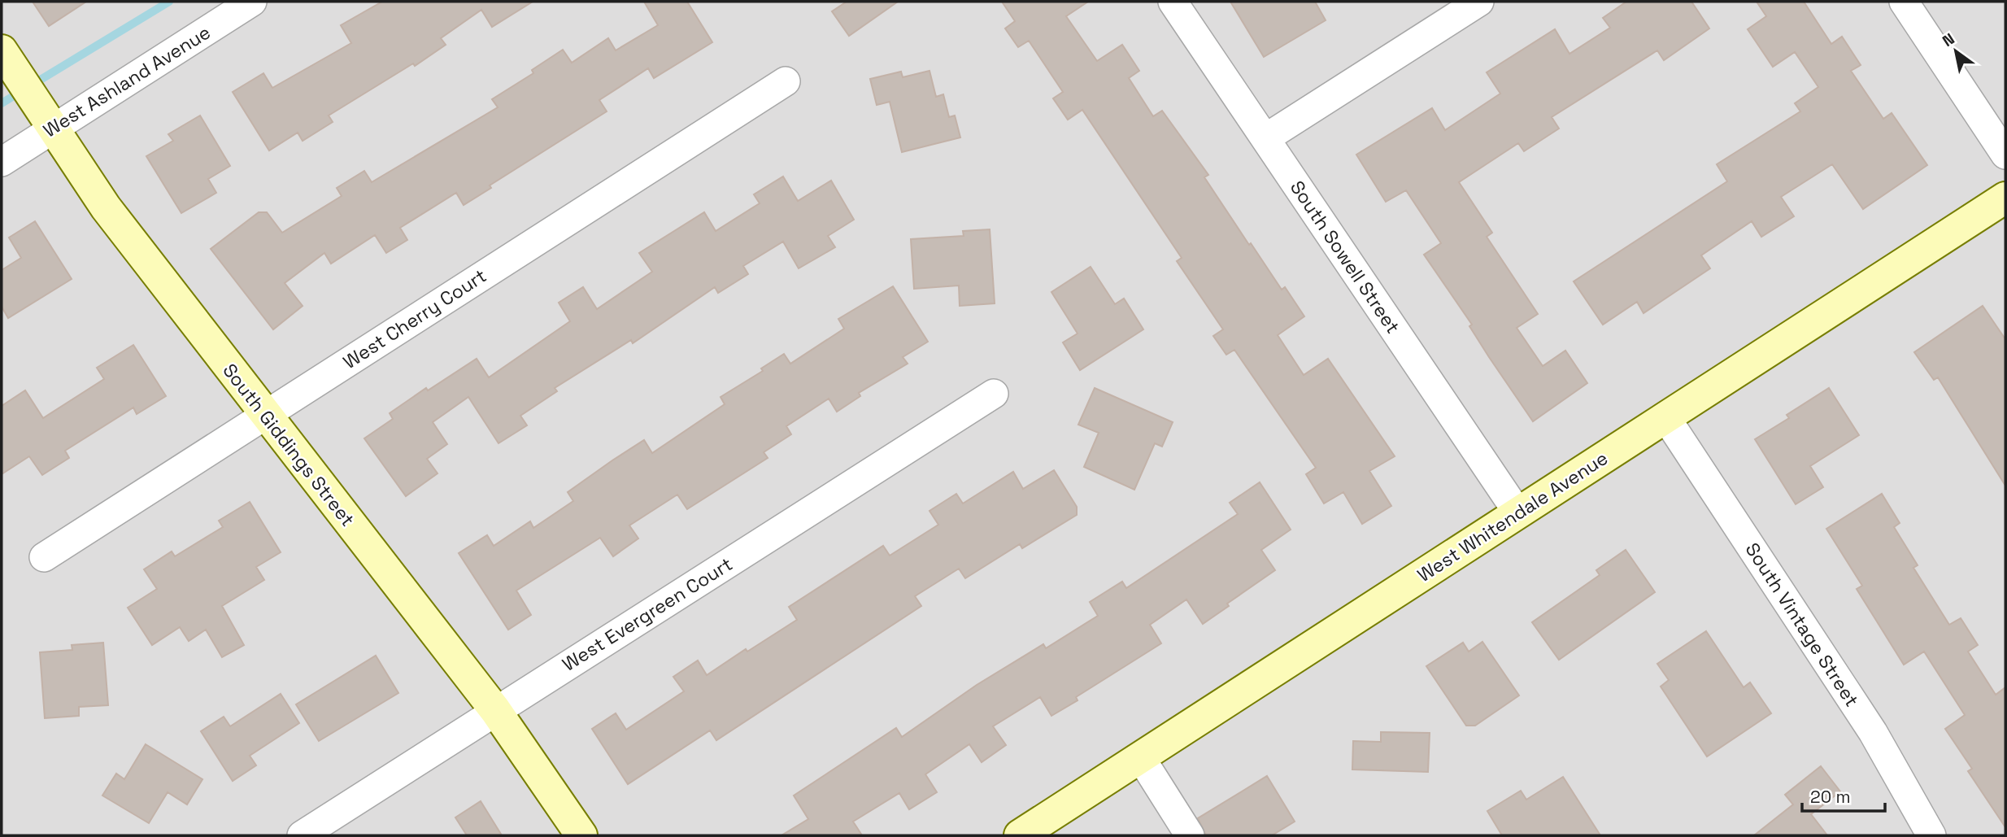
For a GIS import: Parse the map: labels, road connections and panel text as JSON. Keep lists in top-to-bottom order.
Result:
{
  "streets": {
    "street": [
      "West Ashland Avenue",
      "South Sowell Street",
      "West Cherry Court",
      "South Giddings Street",
      "West Whitendale Avenue",
      "West Evergreen Court",
      "South Vintage Street"
    ]
  },
  "crossings": [
    ["West Ashland Avenue", "South Giddings Street"],
    ["South Sowell Street", "West Whitendale Avenue"],
    ["West Cherry Court", "South Giddings Street"],
    ["South Giddings Street", "West Evergreen Court"],
    ["West Whitendale Avenue", "South Vintage Street"]
  ],
  "scale_bar": "20 m",
  "north": "top left"
}
